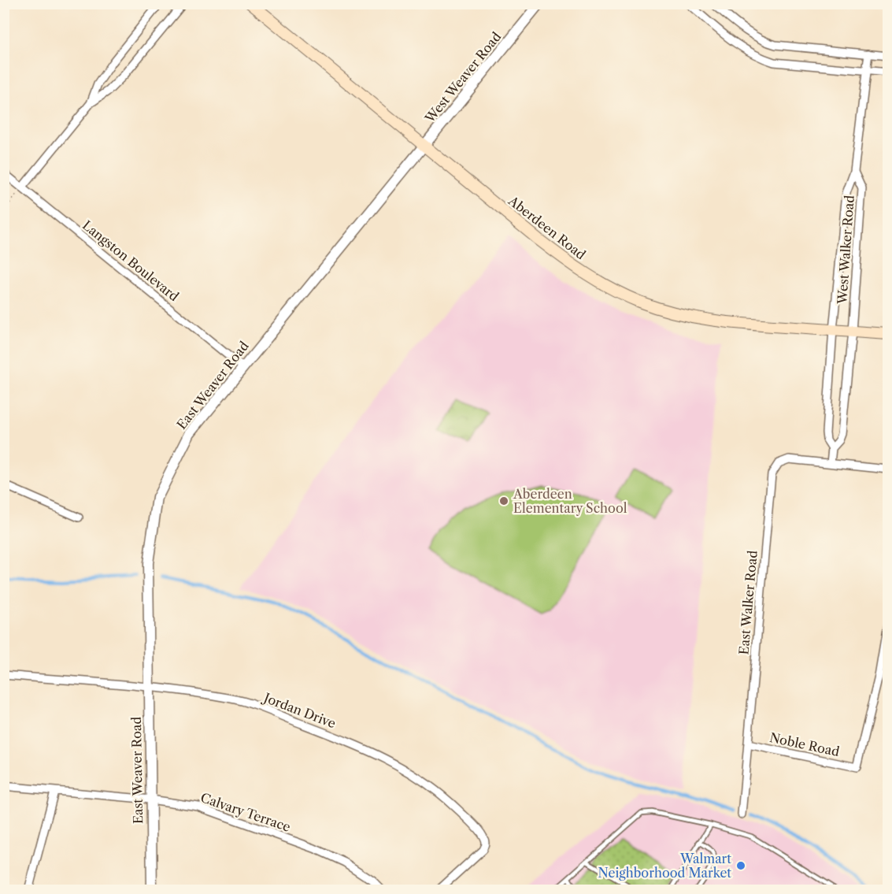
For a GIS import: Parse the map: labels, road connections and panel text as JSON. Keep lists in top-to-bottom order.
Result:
{
  "streets": {
    "main road": ["Aberdeen Road"],
    "street": [
      "West Weaver Road",
      "West Walker Road",
      "Langston Boulevard",
      "East Weaver Road",
      "East Walker Road",
      "Jordan Drive",
      "Noble Road",
      "Calvary Terrace"
    ]
  },
  "crossings": [
    ["West Weaver Road", "Aberdeen Road"],
    ["West Weaver Road", "East Weaver Road"],
    ["Aberdeen Road", "West Walker Road"],
    ["Aberdeen Road", "East Weaver Road"],
    ["Langston Boulevard", "East Weaver Road"],
    ["East Weaver Road", "Jordan Drive"],
    ["East Weaver Road", "Calvary Terrace"],
    ["East Walker Road", "Noble Road"]
  ],
  "places": ["Aberdeen Elementary School", "Walmart Neighborhood Market"]
}
